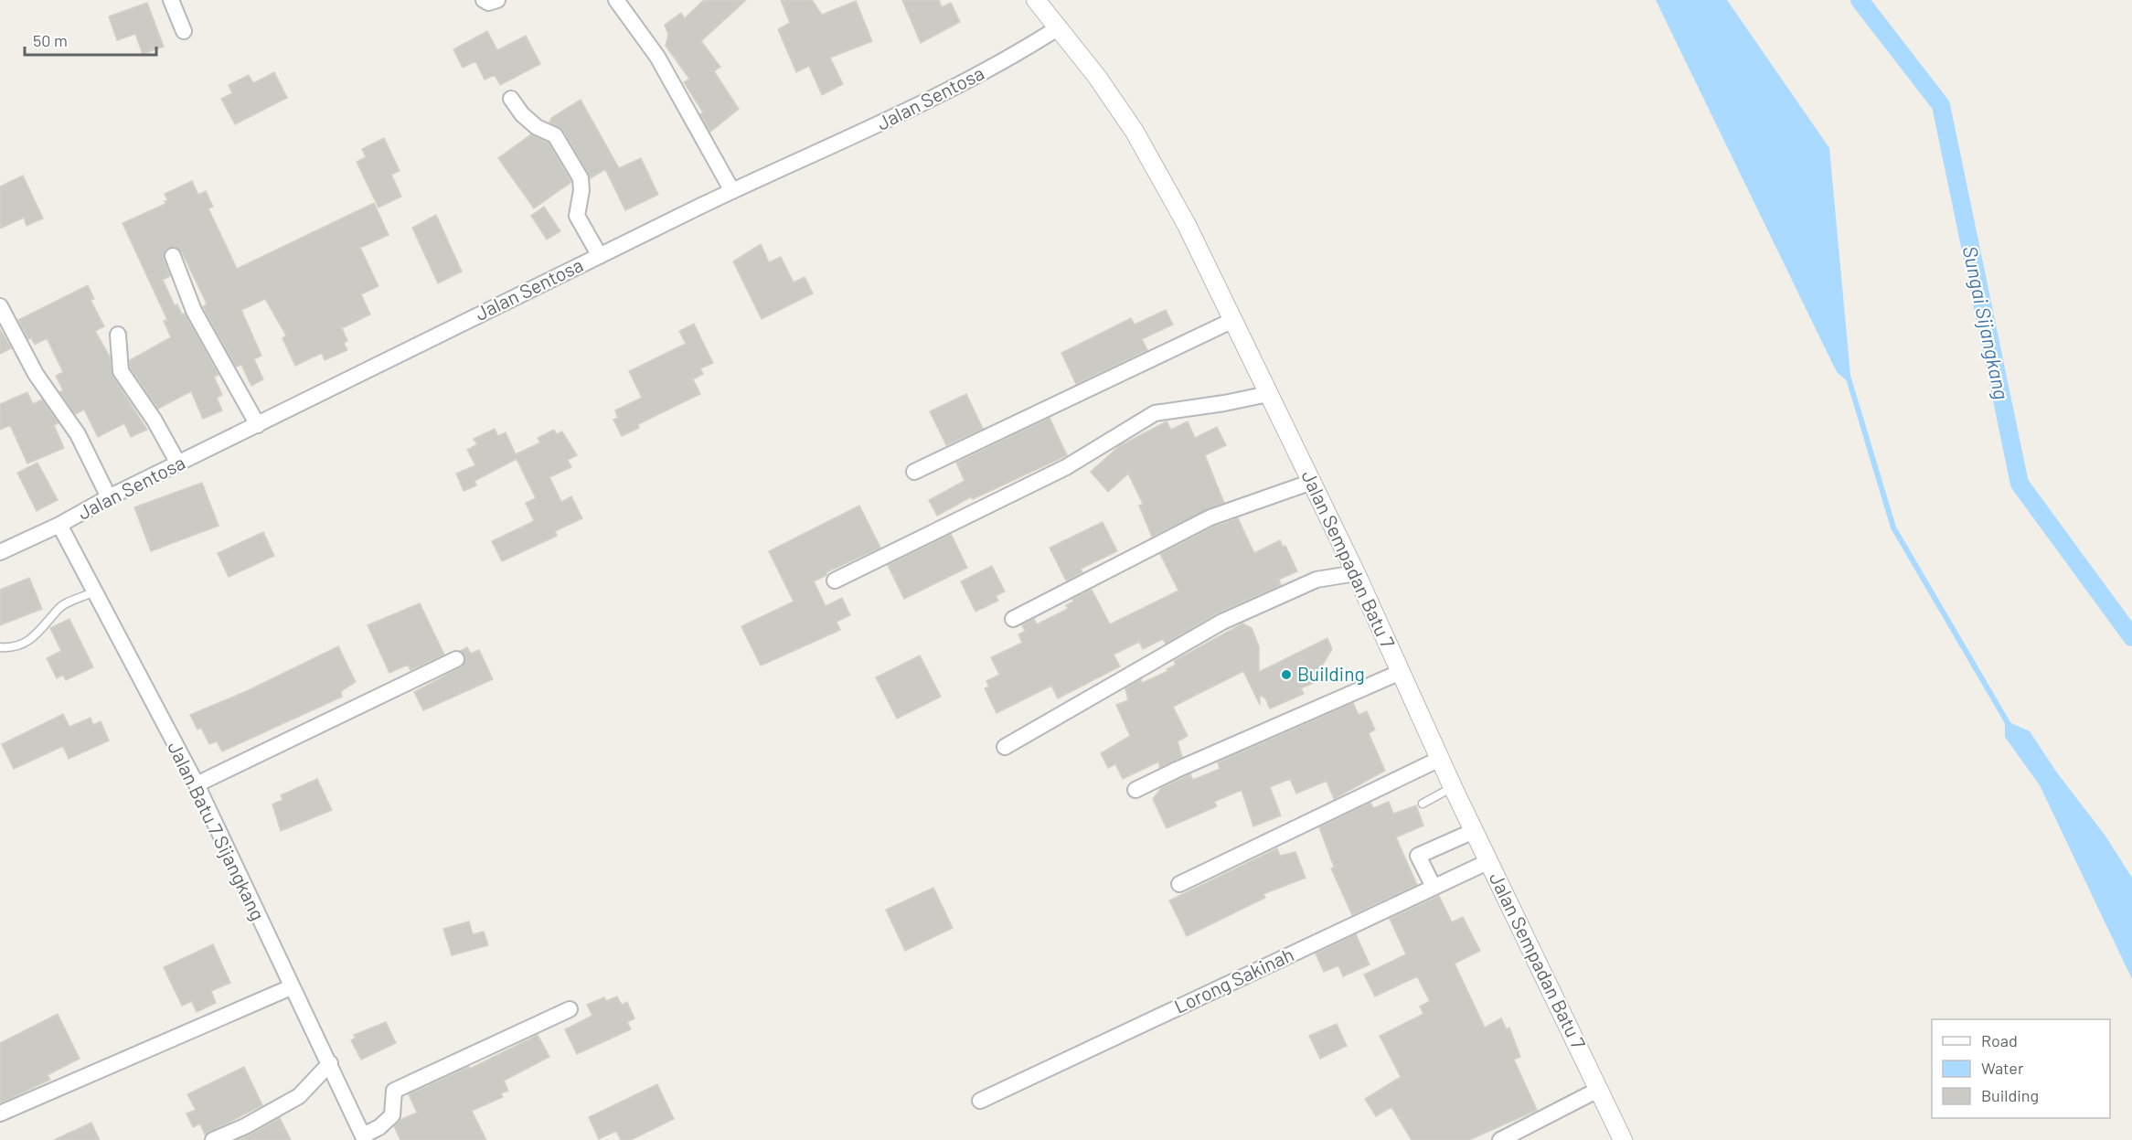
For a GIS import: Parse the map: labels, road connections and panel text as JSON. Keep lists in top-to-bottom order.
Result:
{
  "streets": {
    "street": [
      "Jalan Sentosa",
      "Jalan Sempadan Batu 7",
      "Jalan Batu 7 Sijangkang",
      "Lorong Sakinah"
    ]
  },
  "crossings": [
    ["Jalan Sentosa", "Jalan Sempadan Batu 7"],
    ["Jalan Sentosa", "Jalan Batu 7 Sijangkang"],
    ["Jalan Sempadan Batu 7", "Lorong Sakinah"]
  ],
  "water": ["Sungai Sijangkang"],
  "places": ["Building"],
  "legend": ["Road", "Water", "Building"],
  "scale_bar": "50 m"
}
